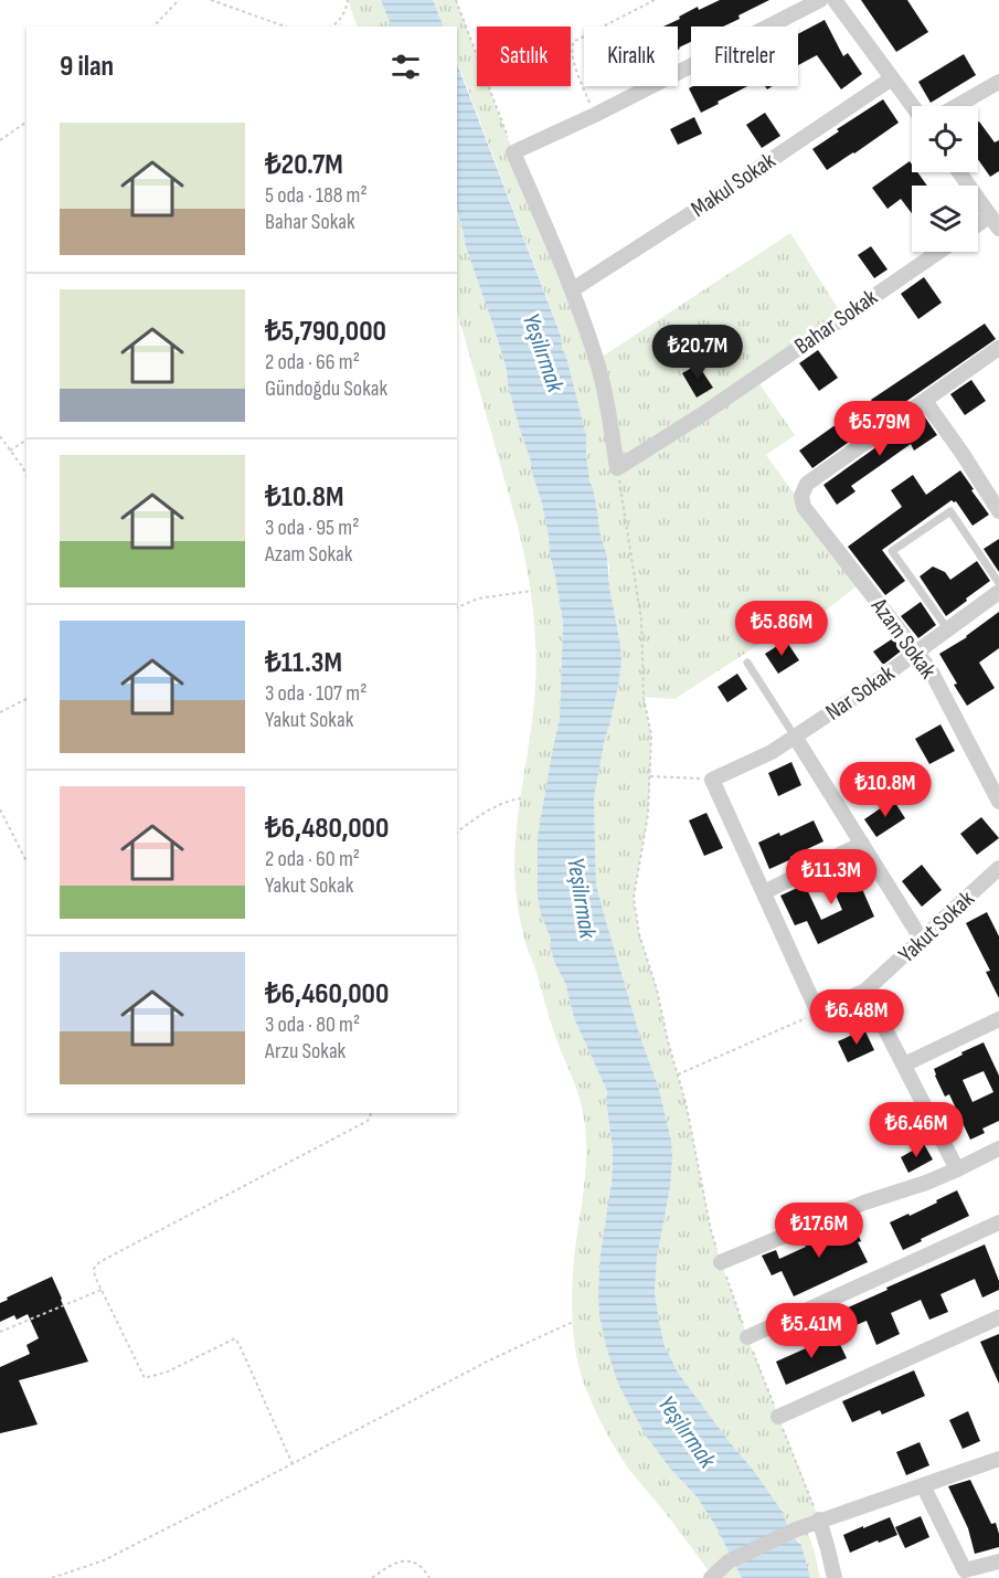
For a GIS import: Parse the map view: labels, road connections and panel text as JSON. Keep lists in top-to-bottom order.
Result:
{
  "streets": {
    "street": [
      "Makul Sokak",
      "Bahar Sokak",
      "Azam Sokak",
      "Nar Sokak",
      "Yakut Sokak"
    ]
  },
  "crossings": [
    ["Azam Sokak", "Nar Sokak"]
  ],
  "water": ["Yeşilırmak"],
  "page": {
    "chip": ["Satılık", "Kiralık", "Filtreler"],
    "heading": "9 ilan",
    "list": [
      {
        "name": "₺20.7M",
        "note": "5 oda · 188 m² · Bahar Sokak"
      },
      {
        "name": "₺5,790,000",
        "note": "2 oda · 66 m² · Gündoğdu Sokak"
      },
      {
        "name": "₺10.8M",
        "note": "3 oda · 95 m² · Azam Sokak"
      },
      {
        "name": "₺11.3M",
        "note": "3 oda · 107 m² · Yakut Sokak"
      },
      {
        "name": "₺6,480,000",
        "note": "2 oda · 60 m² · Yakut Sokak"
      },
      {
        "name": "₺6,460,000",
        "note": "3 oda · 80 m² · Arzu Sokak"
      }
    ],
    "price": [
      "₺20.7M",
      "₺5.79M",
      "₺5.86M",
      "₺10.8M",
      "₺11.3M",
      "₺6.48M",
      "₺6.46M",
      "₺17.6M",
      "₺5.41M"
    ]
  }
}
